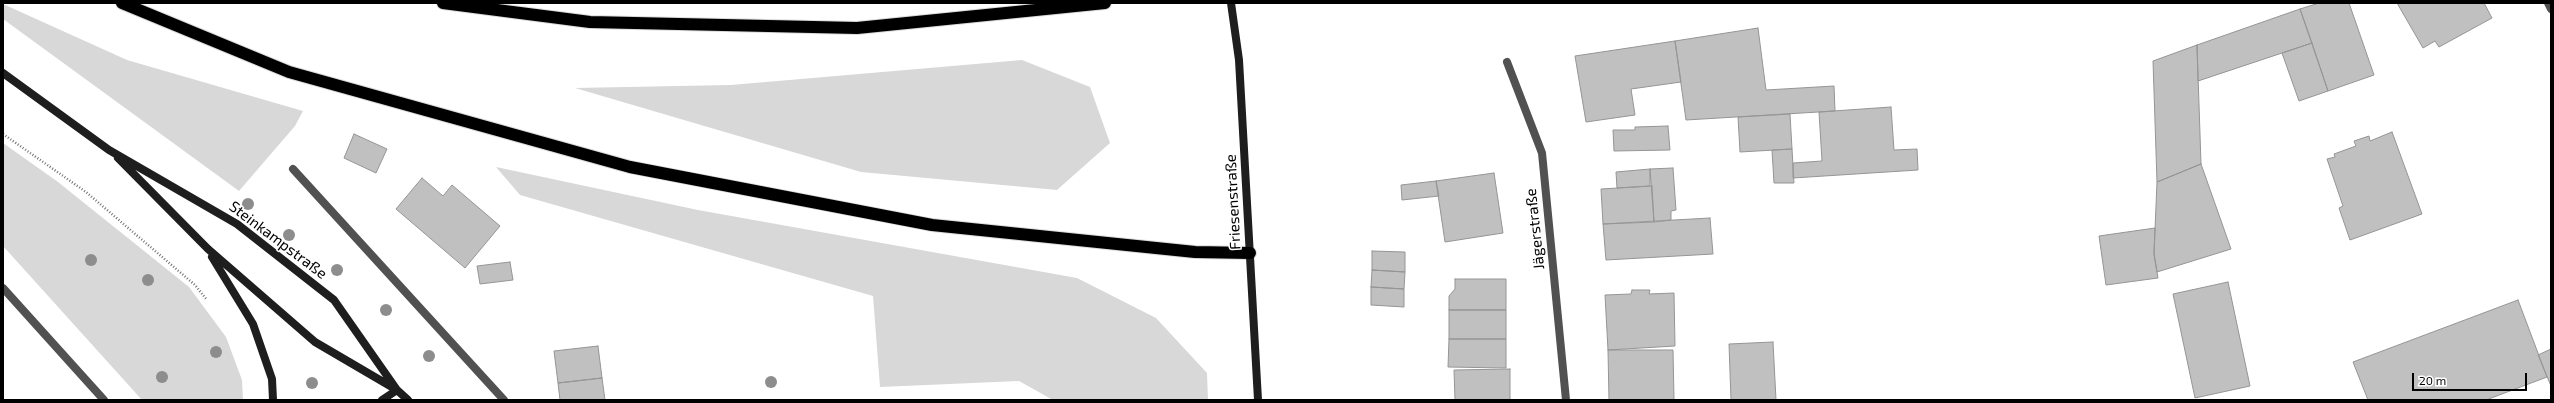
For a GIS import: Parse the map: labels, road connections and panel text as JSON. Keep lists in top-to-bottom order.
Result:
{
  "streets": {
    "main road": ["Friesenstraße", "Steinkampstraße"],
    "street": ["Jägerstraße"]
  },
  "scale_bar": "20 m"
}
